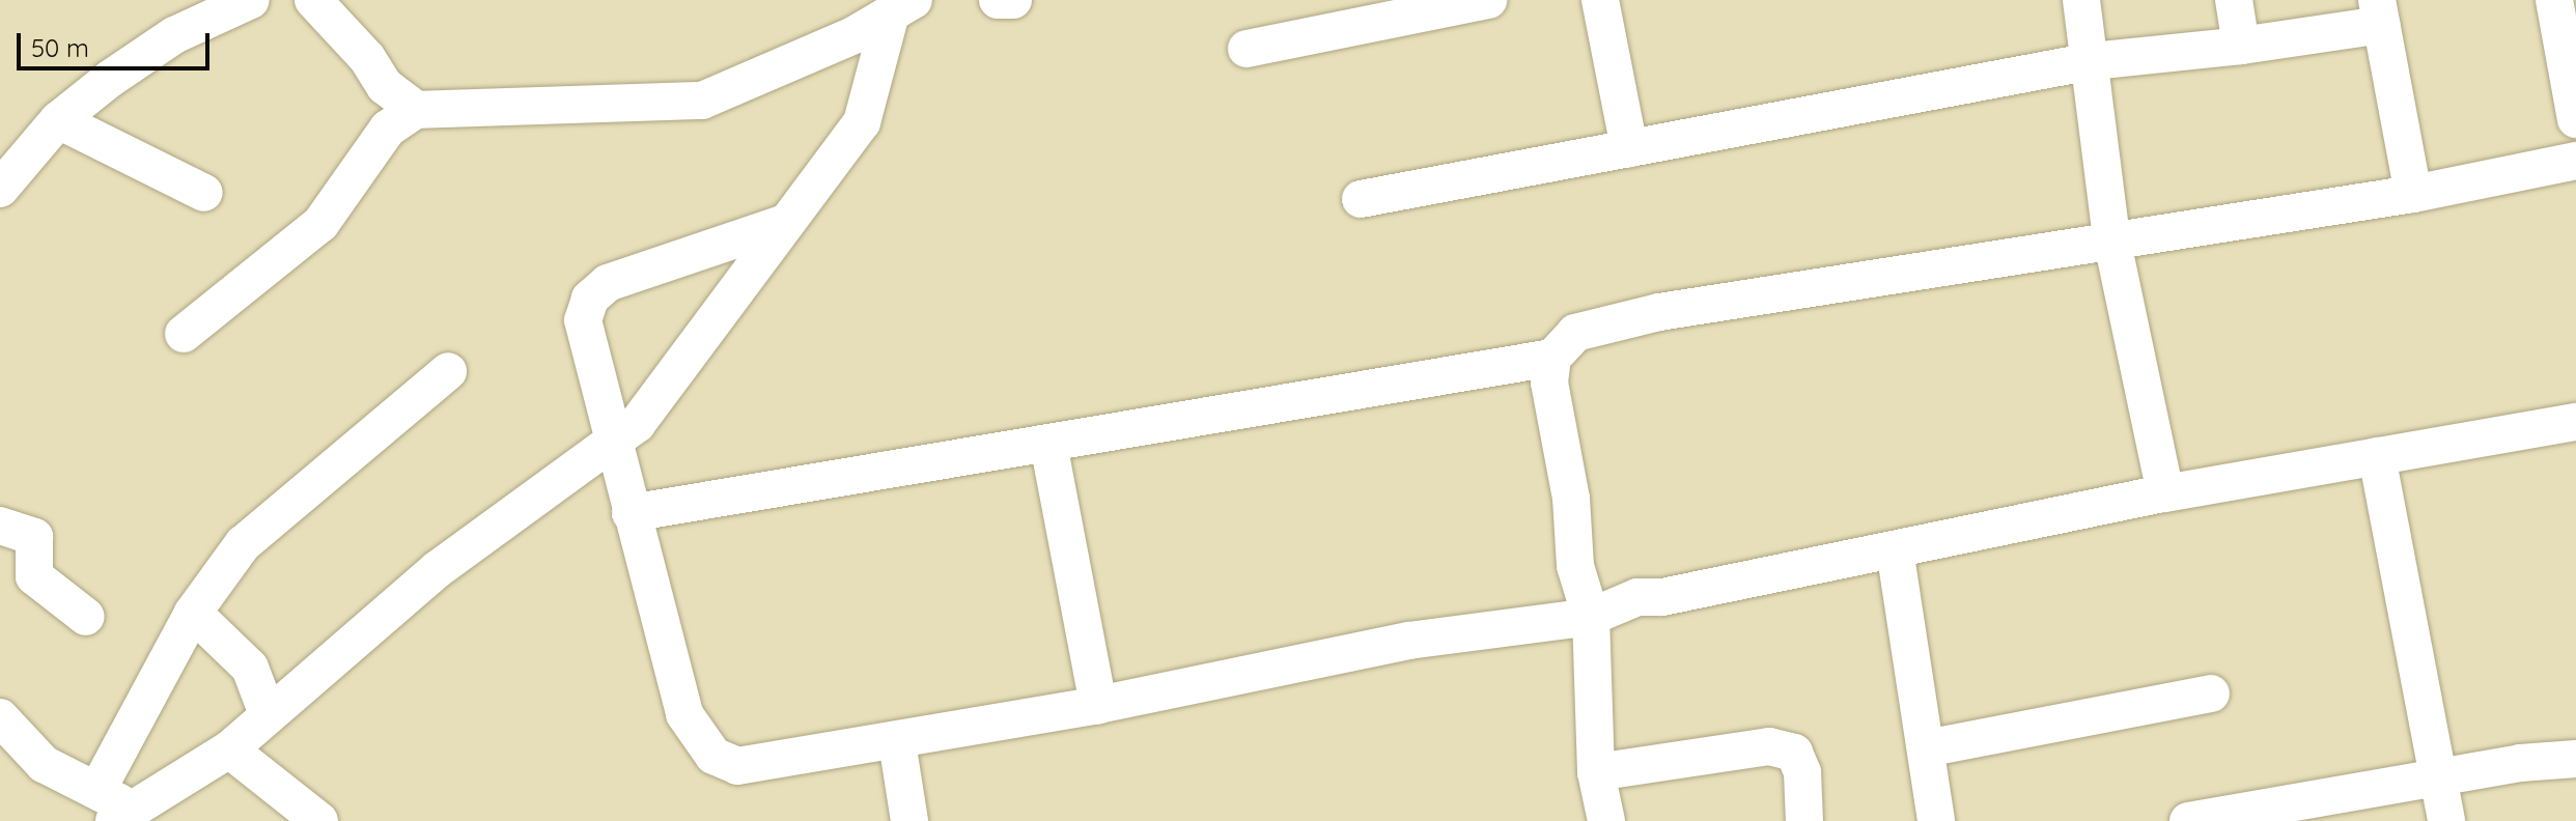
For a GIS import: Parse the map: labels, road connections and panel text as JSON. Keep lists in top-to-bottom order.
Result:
{
  "scale_bar": "50 m"
}
